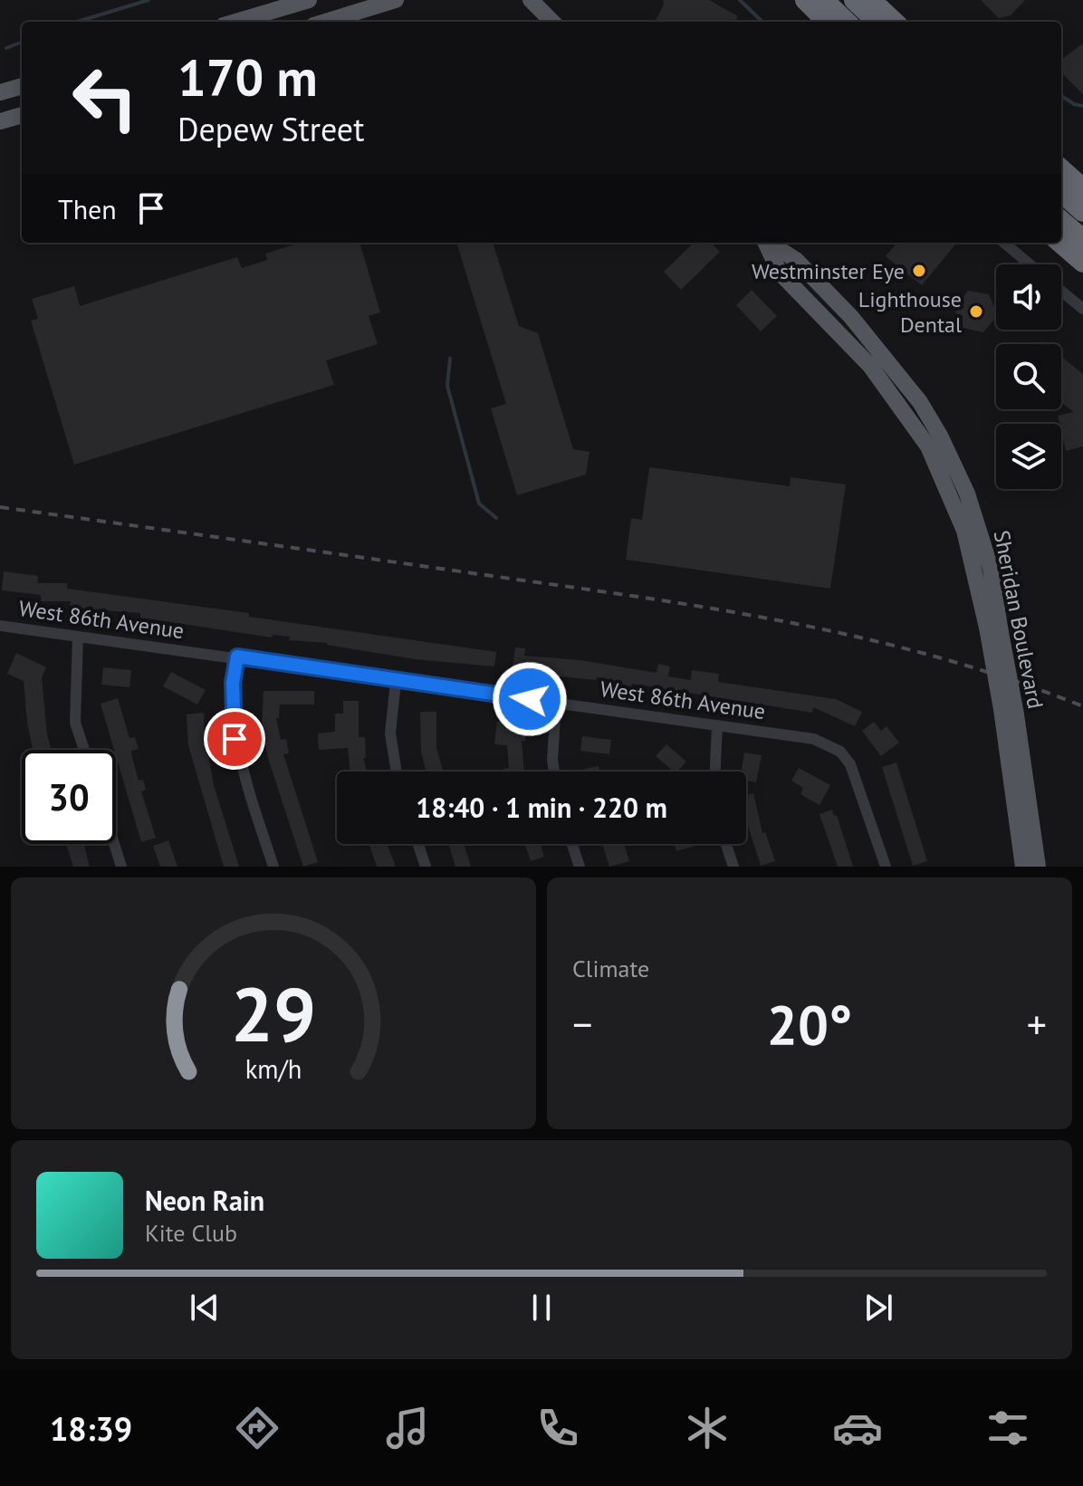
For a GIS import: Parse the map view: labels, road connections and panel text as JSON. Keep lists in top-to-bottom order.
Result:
{
  "streets": {
    "main road": ["Sheridan Boulevard"],
    "street": ["West 86th Avenue"]
  },
  "places": ["Westminster Eye", "Lighthouse Dental"],
  "page": {
    "turn": ["170 m", "Depew Street"],
    "then": "Then",
    "limit": "30",
    "trip": "18:40 · 1 min · 220 m",
    "tile": "Climate",
    "heat": ["−", "20°", "+"],
    "song": ["Neon Rain", "Kite Club"],
    "tabs": "18:39",
    "gauge": ["29", "km/h"]
  }
}
